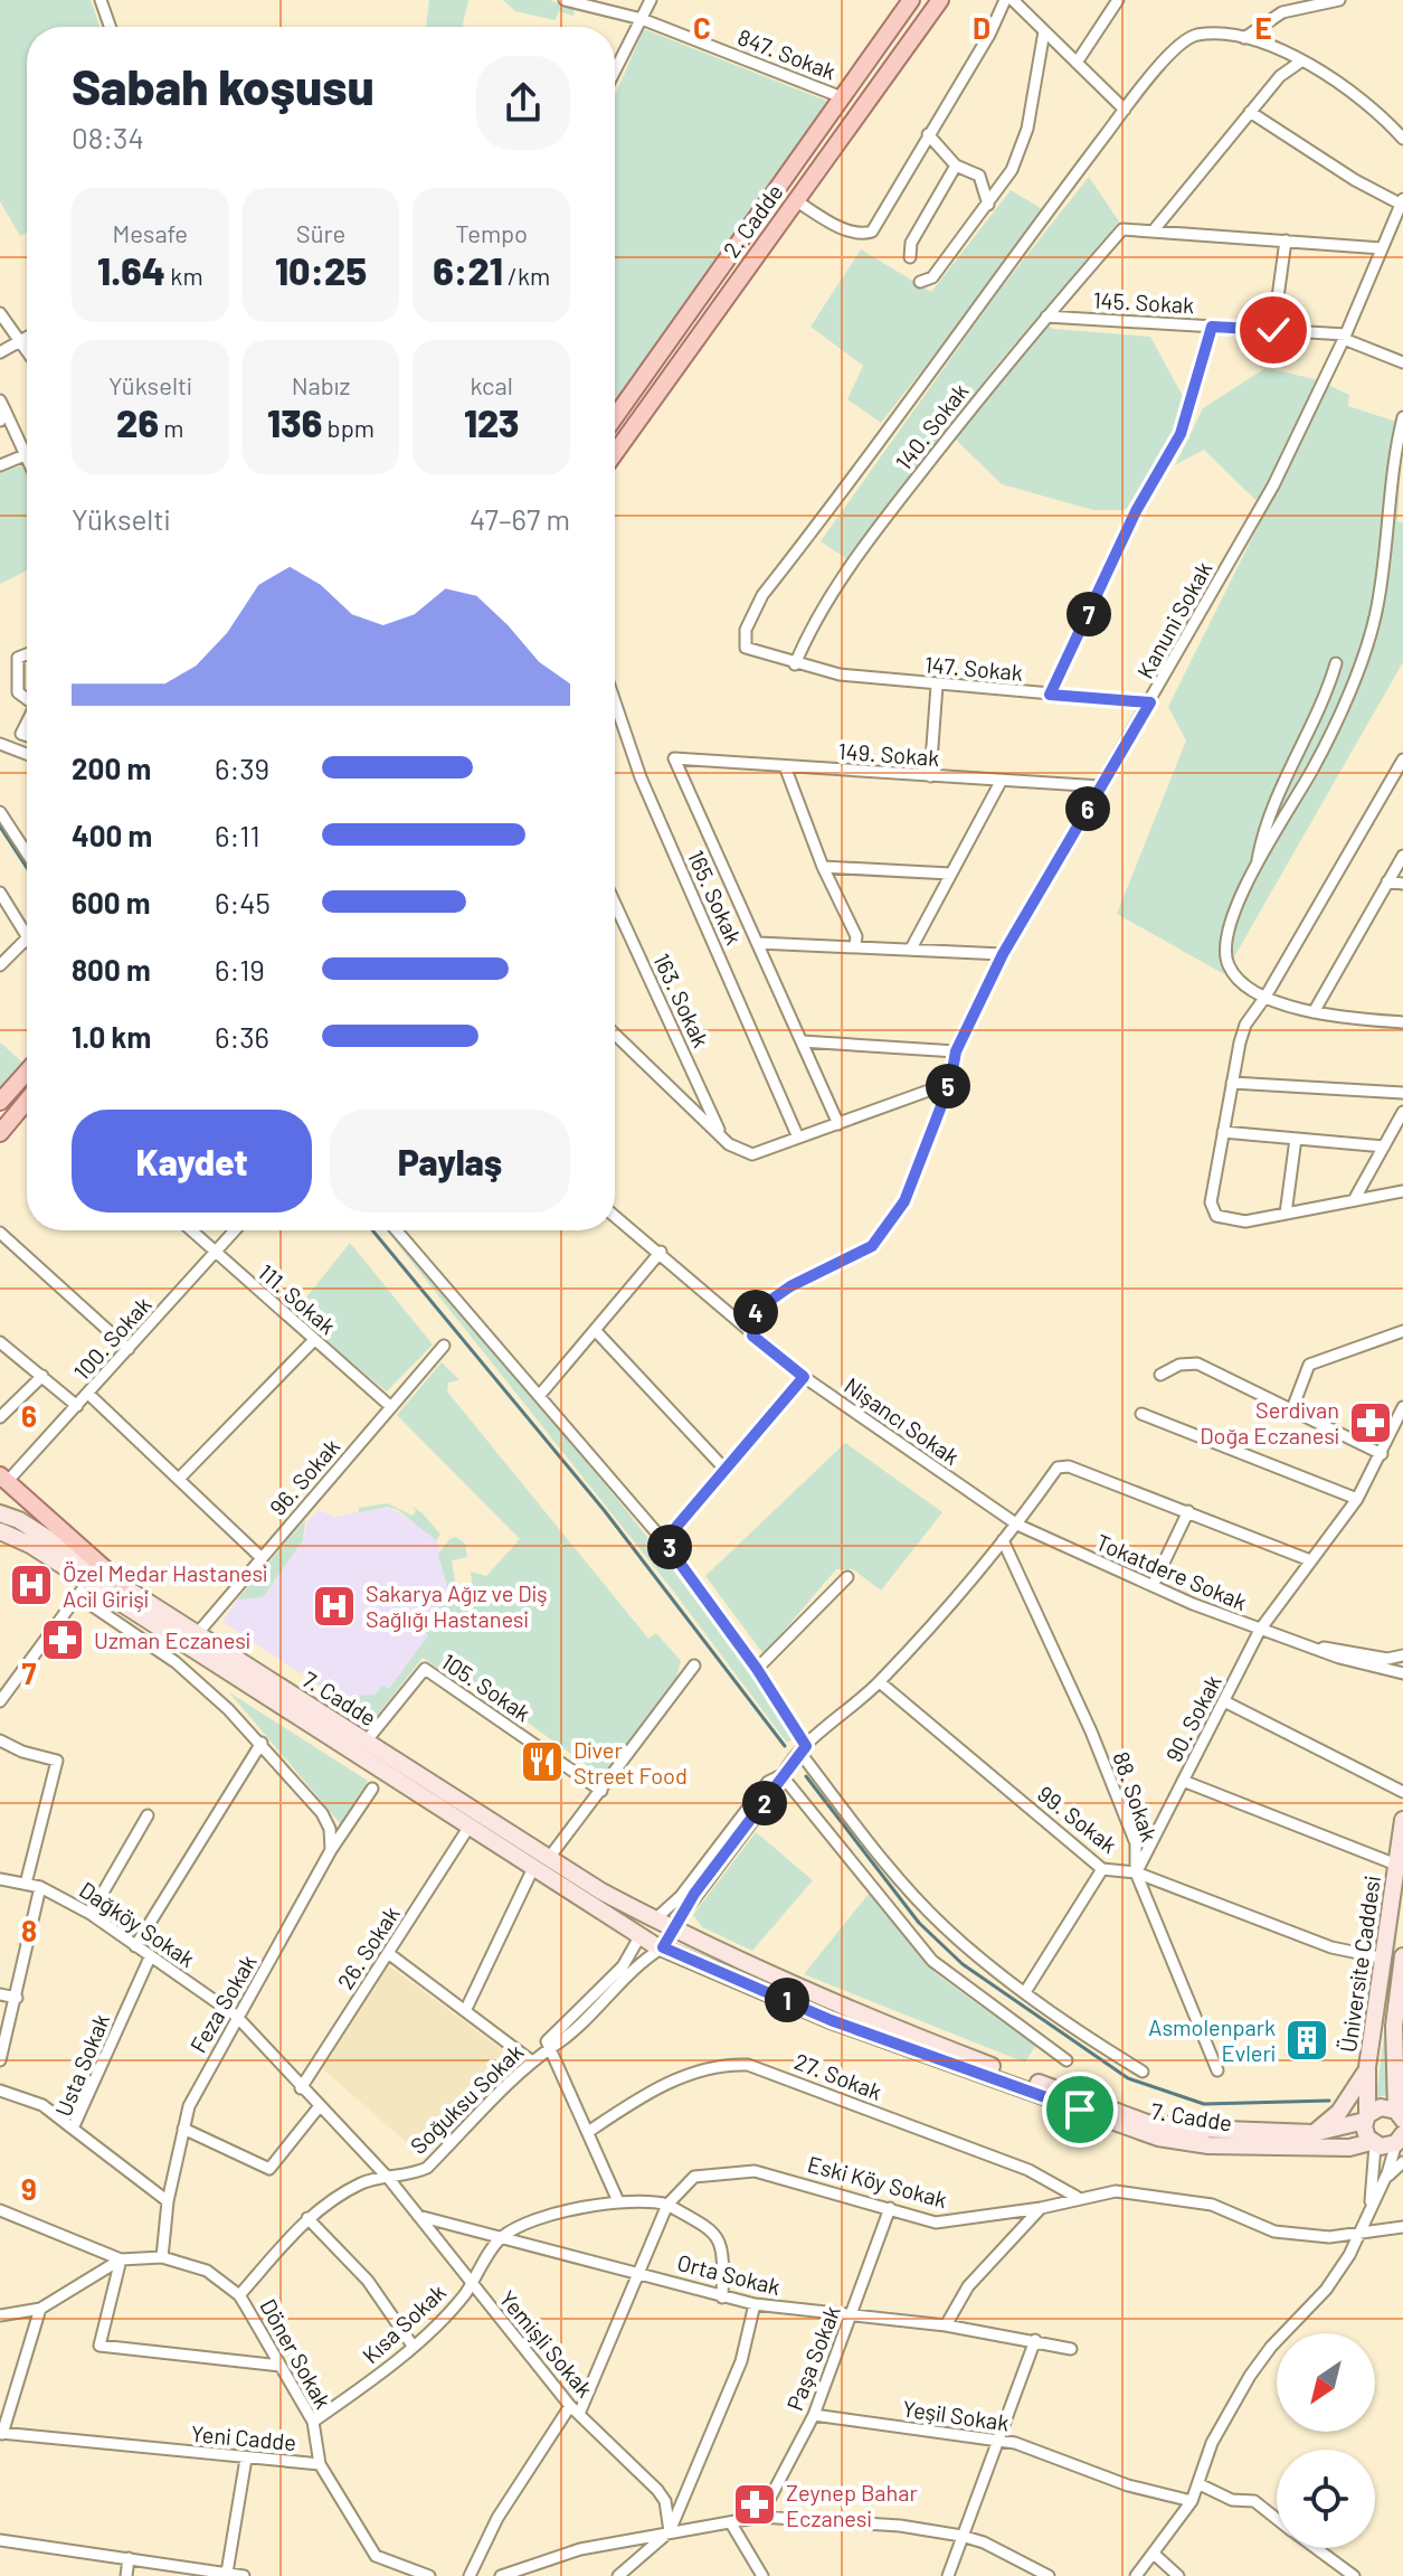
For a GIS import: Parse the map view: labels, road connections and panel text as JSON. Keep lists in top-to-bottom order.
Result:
{
  "streets": {
    "main road": ["2. Cadde", "7. Cadde", "Üniversite Caddesi"],
    "street": [
      "847. Sokak",
      "145. Sokak",
      "140. Sokak",
      "Kanuni Sokak",
      "147. Sokak",
      "149. Sokak",
      "165. Sokak",
      "163. Sokak",
      "111. Sokak",
      "100. Sokak",
      "Nişancı Sokak",
      "96. Sokak",
      "Tokatdere Sokak",
      "105. Sokak",
      "90. Sokak",
      "88. Sokak",
      "99. Sokak",
      "Dağköy Sokak",
      "26. Sokak",
      "Feza Sokak",
      "Usta Sokak",
      "27. Sokak",
      "Soğuksu Sokak",
      "Eski Köy Sokak",
      "Orta Sokak",
      "Kısa Sokak",
      "Yemişli Sokak",
      "Döner Sokak",
      "Paşa Sokak",
      "Yeşil Sokak",
      "Yeni Cadde"
    ]
  },
  "crossings": [
    ["847. Sokak", "2. Cadde"],
    ["145. Sokak", "140. Sokak"],
    ["145. Sokak", "Kanuni Sokak"],
    ["140. Sokak", "147. Sokak"],
    ["Kanuni Sokak", "147. Sokak"],
    ["Kanuni Sokak", "149. Sokak"],
    ["Kanuni Sokak", "Nişancı Sokak"],
    ["111. Sokak", "100. Sokak"],
    ["111. Sokak", "96. Sokak"],
    ["Nişancı Sokak", "Tokatdere Sokak"],
    ["96. Sokak", "7. Cadde"],
    ["Tokatdere Sokak", "90. Sokak"],
    ["105. Sokak", "7. Cadde"],
    ["7. Cadde", "26. Sokak"],
    ["7. Cadde", "Üniversite Caddesi"],
    ["7. Cadde", "Soğuksu Sokak"],
    ["90. Sokak", "88. Sokak"],
    ["90. Sokak", "99. Sokak"],
    ["88. Sokak", "99. Sokak"],
    ["99. Sokak", "Üniversite Caddesi"],
    ["Dağköy Sokak", "26. Sokak"],
    ["Dağköy Sokak", "Feza Sokak"],
    ["Dağköy Sokak", "Usta Sokak"],
    ["Dağköy Sokak", "Soğuksu Sokak"],
    ["Dağköy Sokak", "Yemişli Sokak"],
    ["Feza Sokak", "Usta Sokak"],
    ["Feza Sokak", "Döner Sokak"],
    ["27. Sokak", "Eski Köy Sokak"],
    ["Soğuksu Sokak", "Yemişli Sokak"],
    ["Soğuksu Sokak", "Döner Sokak"],
    ["Eski Köy Sokak", "Paşa Sokak"],
    ["Orta Sokak", "Kısa Sokak"],
    ["Orta Sokak", "Yemişli Sokak"],
    ["Orta Sokak", "Paşa Sokak"],
    ["Kısa Sokak", "Yemişli Sokak"],
    ["Kısa Sokak", "Döner Sokak"],
    ["Döner Sokak", "Yeni Cadde"],
    ["Paşa Sokak", "Yeşil Sokak"]
  ],
  "places": {
    "pharmacy": ["Serdivan Doğa Eczanesi", "Uzman Eczanesi", "Zeynep Bahar Eczanesi"],
    "hospital": ["Özel Medar Hastanesi Acil Girişi", "Sakarya Ağız ve Diş Sağlığı Hastanesi"],
    "restaurant": ["Diver Street Food"],
    "building": ["Asmolenpark Evleri"]
  },
  "north": "bottom left",
  "page": {
    "heading": ["Sabah koşusu", "08:34"],
    "stats": [
      ["Mesafe", "1.64 km"],
      ["Süre", "10:25"],
      ["Tempo", "6:21 /km"],
      ["Yükselti", "26 m"],
      ["Nabız", "136 bpm"],
      ["kcal", "123"]
    ],
    "chart": ["Yükselti", "47–67 m"],
    "pins": [
      "7",
      "6",
      "5",
      "4",
      "3",
      "2",
      "1"
    ],
    "list": [
      {
        "name": "200 m",
        "note": "6:39"
      },
      {
        "name": "400 m",
        "note": "6:11"
      },
      {
        "name": "600 m",
        "note": "6:45"
      },
      {
        "name": "800 m",
        "note": "6:19"
      },
      {
        "name": "1.0 km",
        "note": "6:36"
      }
    ],
    "buttons": ["Kaydet", "Paylaş"]
  },
  "grid": {
    "columns": ["C", "D", "E"],
    "rows": [
      "6",
      "7",
      "8",
      "9"
    ]
  }
}
